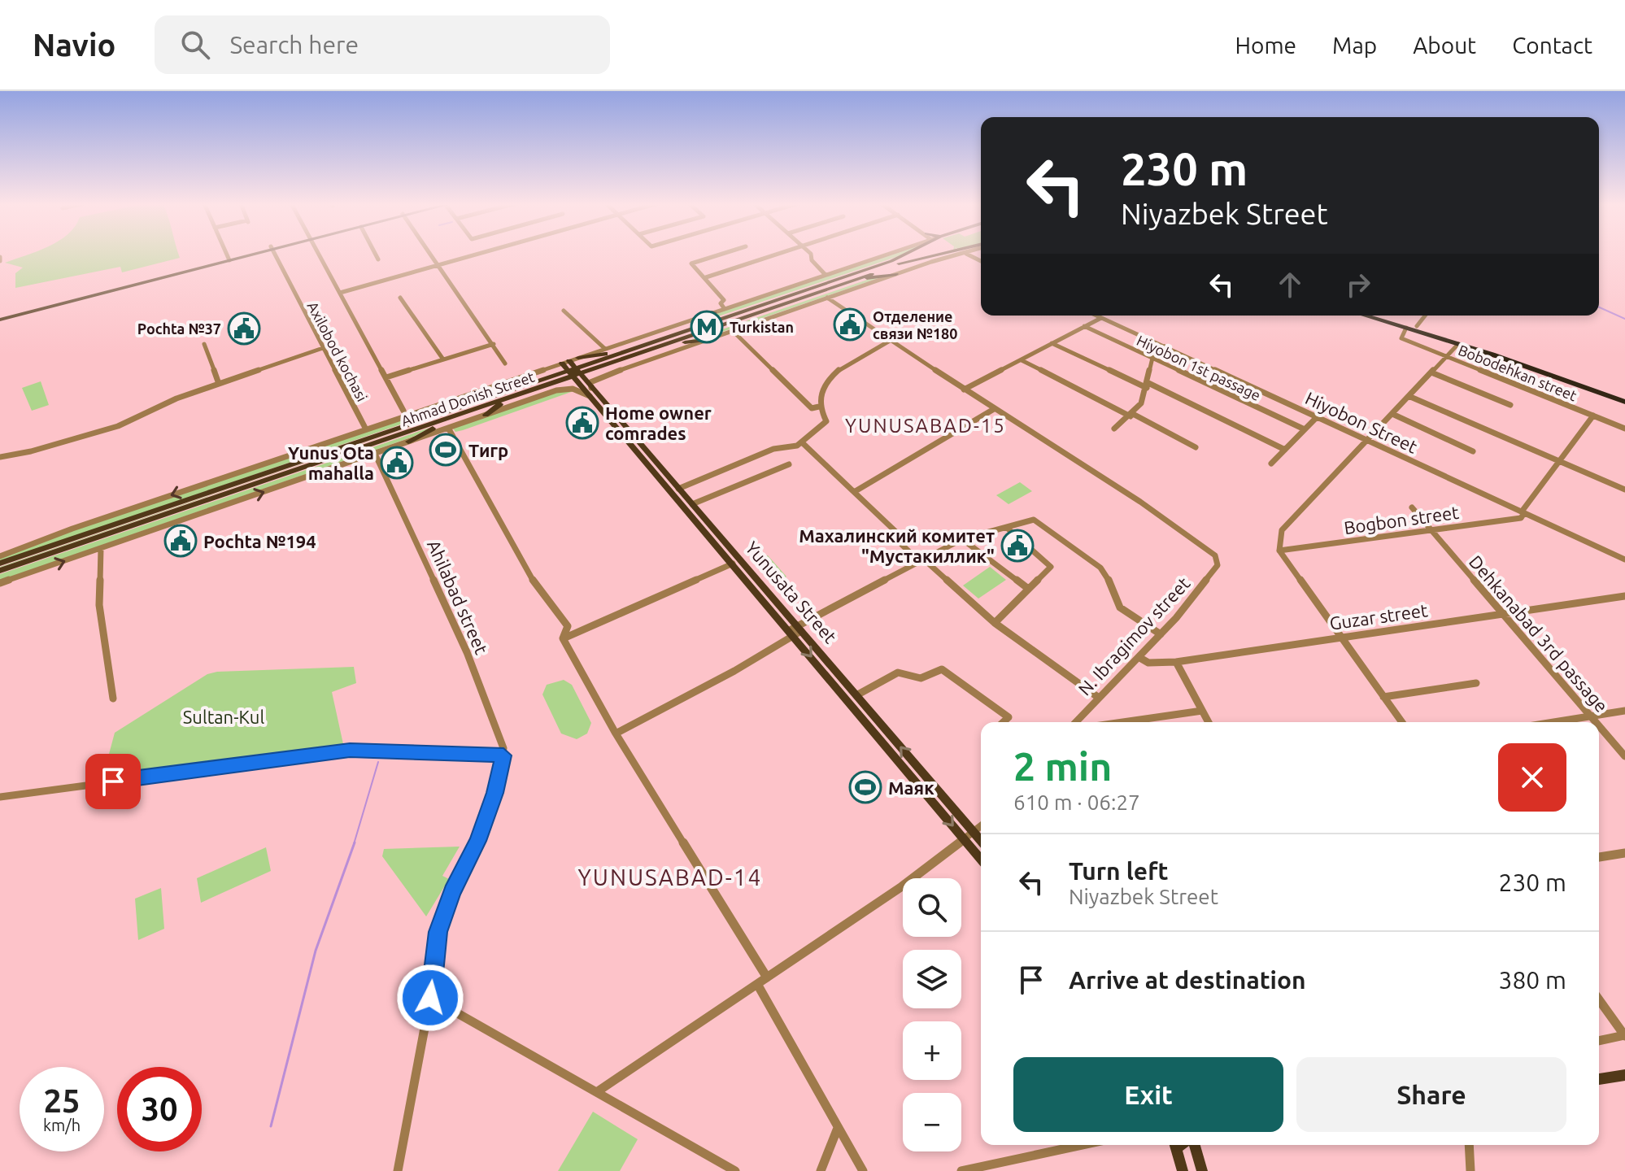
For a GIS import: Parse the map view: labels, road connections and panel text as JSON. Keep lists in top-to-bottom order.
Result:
{
  "streets": {
    "main road": ["Ahmad Donish Street", "Yunusata Street"],
    "street": [
      "Axilobod kochasi",
      "Hiyobon 1st passage",
      "Bobodehkan street",
      "Hiyobon Street",
      "Bogbon street",
      "Ahilabad street",
      "Guzar street",
      "Dehkanabad 3rd passage",
      "N. Ibragimov street"
    ]
  },
  "crossings": [
    ["Axilobod kochasi", "Ahmad Donish Street"],
    ["Ahmad Donish Street", "Yunusata Street"],
    ["Ahmad Donish Street", "Ahilabad street"],
    ["Hiyobon Street", "Bogbon street"],
    ["Bogbon street", "Dehkanabad 3rd passage"],
    ["Guzar street", "Dehkanabad 3rd passage"],
    ["Guzar street", "N. Ibragimov street"]
  ],
  "districts": ["YUNUSABAD-15", "YUNUSABAD-14"],
  "parks": ["Sultan-Kul"],
  "places": {
    "public building": [
      "Отделение связи №180",
      "Pochta №37",
      "Home owner comrades",
      "Yunus Ota mahalla",
      "Pochta №194",
      "Махалинский комитет \"Мустакиллик\""
    ],
    "metro station": ["Turkistan"],
    "sports": ["Тигр", "Маяк"]
  },
  "page": {
    "header": "Navio",
    "search": "Search here",
    "nav": [
      "Home",
      "Map",
      "About",
      "Contact"
    ],
    "turn": ["230 m", "Niyazbek Street"],
    "heading": ["2 min", "610 m · 06:27"],
    "list": [
      {
        "name": "Turn left",
        "note": "Niyazbek Street",
        "value": "230 m"
      },
      {
        "name": "Arrive at destination",
        "value": "380 m"
      }
    ],
    "map_buttons": ["+", "−"],
    "buttons": ["Exit", "Share"],
    "speed": "25 km/h",
    "limit": "30"
  }
}
